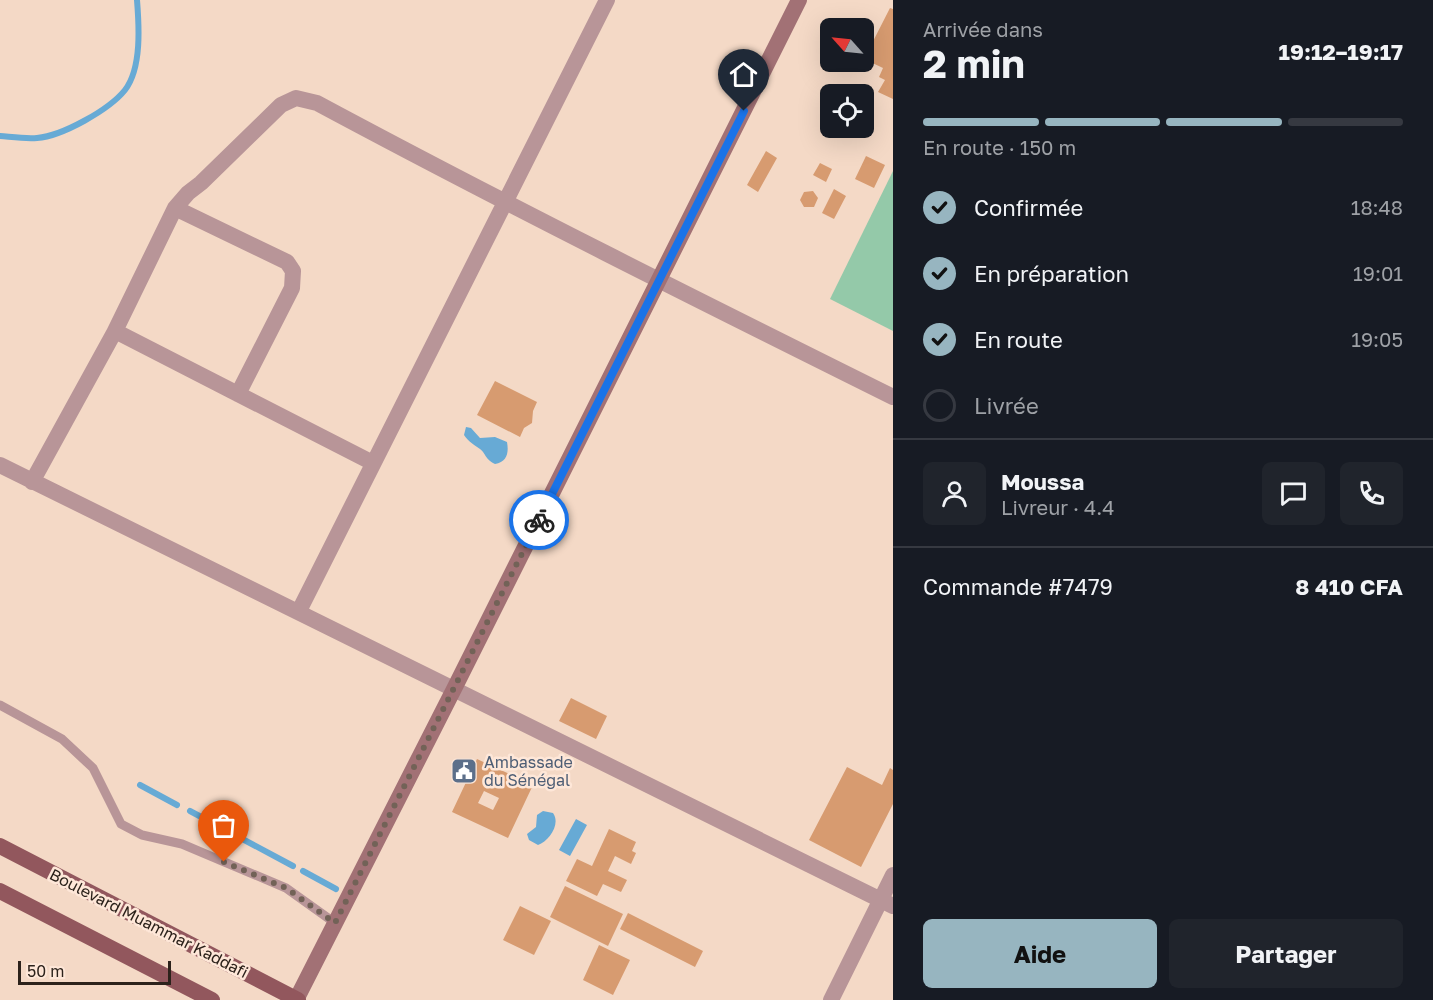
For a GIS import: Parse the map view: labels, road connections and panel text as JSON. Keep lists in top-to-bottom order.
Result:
{
  "streets": {
    "main road": ["Boulevard Muammar Kaddafi"]
  },
  "places": {
    "public building": ["Ambassade du Sénégal"]
  },
  "scale_bar": "50 m",
  "north": "top left",
  "page": {
    "heading": ["2 min", "Arrivée dans", "19:12–19:17"],
    "panel": [
      "Moussa",
      "Livreur · 4.4",
      "Commande #7479",
      "8 410 CFA"
    ],
    "bar": "En route · 150 m",
    "list": [
      ["Confirmée", "18:48"],
      ["En préparation", "19:01"],
      ["En route", "19:05"],
      "Livrée"
    ],
    "buttons": ["Aide", "Partager"],
    "scale": "50 m"
  }
}
